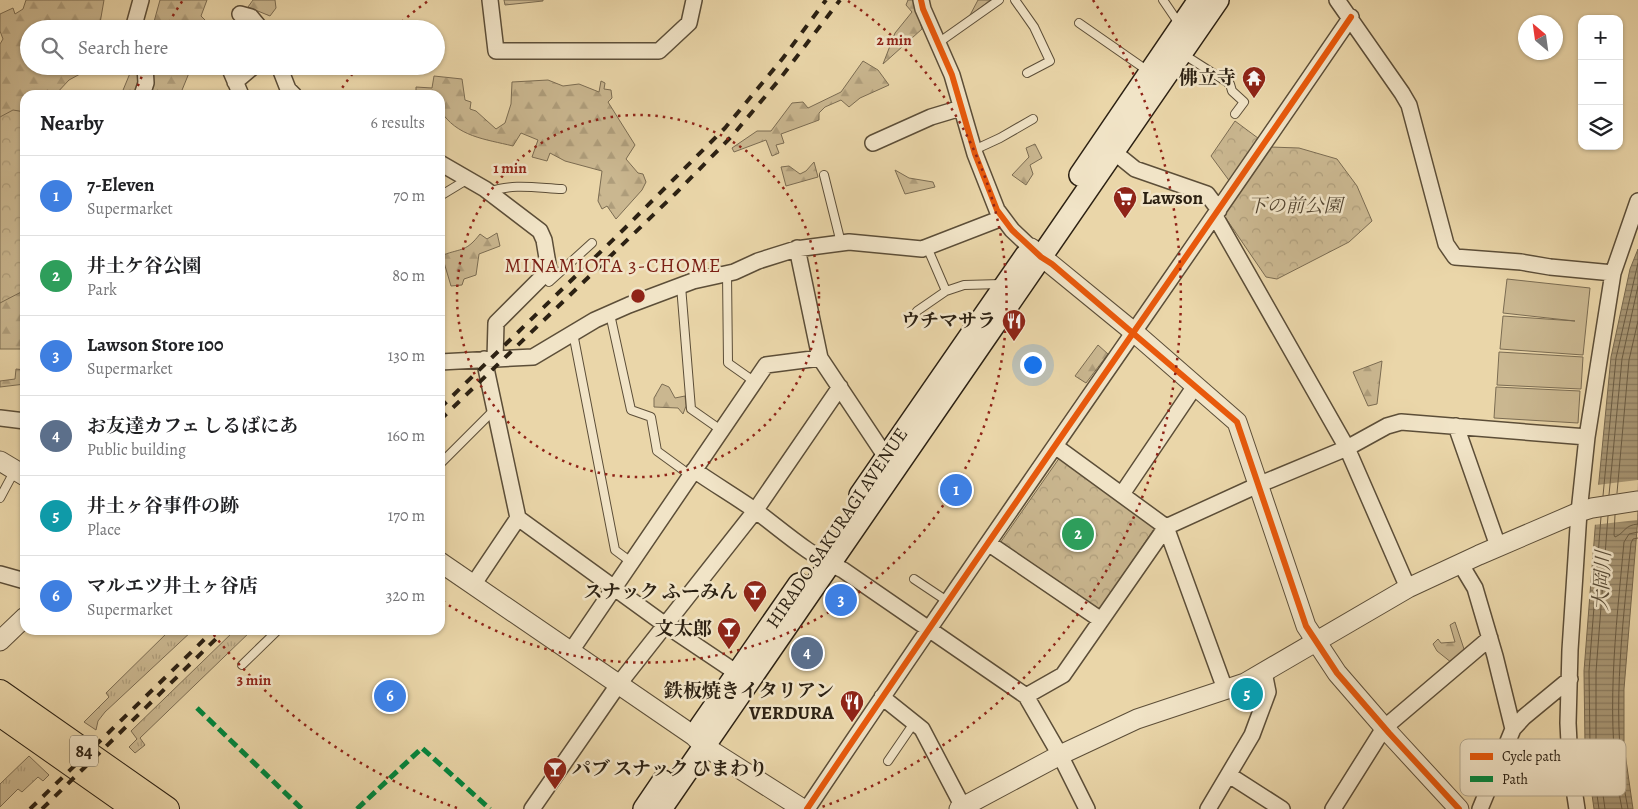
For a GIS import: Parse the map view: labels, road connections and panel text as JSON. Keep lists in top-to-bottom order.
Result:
{
  "streets": {
    "main road": ["HIRADO SAKURAGI AVENUE", "84"]
  },
  "districts": ["MINAMIOTA 3-CHOME"],
  "water": ["大岡川"],
  "parks": ["下の前公園"],
  "places": {
    "temple": ["佛立寺"],
    "supermarket": ["Lawson"],
    "restaurant": ["ウチマサラ", "鉄板焼きイタリアン VERDURA"],
    "bar": ["スナック ふーみん", "文太郎", "パブ スナック ひまわり"]
  },
  "legend": ["Cycle path", "Path"],
  "north": "top left",
  "page": {
    "map_buttons": ["+", "−"],
    "search": "Search here",
    "heading": ["Nearby", "6 results"],
    "list": [
      {
        "mark": "1",
        "name": "7-Eleven",
        "note": "Supermarket",
        "value": "70 m"
      },
      {
        "mark": "2",
        "name": "井土ケ谷公園",
        "note": "Park",
        "value": "80 m"
      },
      {
        "mark": "3",
        "name": "Lawson Store 100",
        "note": "Supermarket",
        "value": "130 m"
      },
      {
        "mark": "4",
        "name": "お友達カフェ しるばにあ",
        "note": "Public building",
        "value": "160 m"
      },
      {
        "mark": "5",
        "name": "井土ヶ谷事件の跡",
        "note": "Place",
        "value": "170 m"
      },
      {
        "mark": "6",
        "name": "マルエツ井土ヶ谷店",
        "note": "Supermarket",
        "value": "320 m"
      }
    ],
    "pins": [
      "1",
      "2",
      "3",
      "4",
      "5",
      "6"
    ]
  },
  "rings": ["2 min", "1 min", "3 min"]
}
